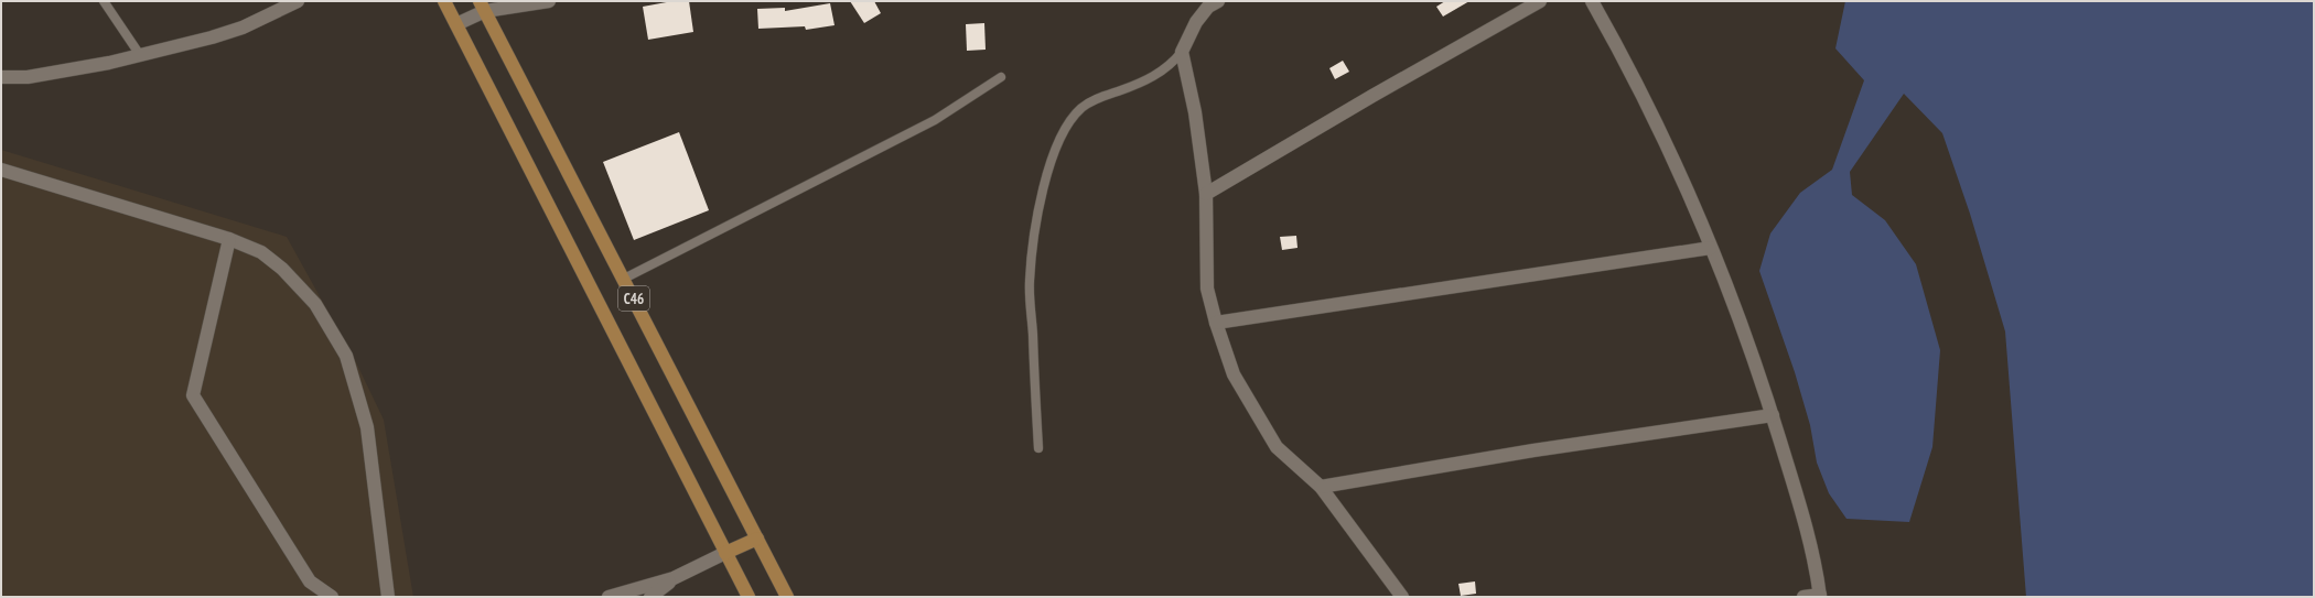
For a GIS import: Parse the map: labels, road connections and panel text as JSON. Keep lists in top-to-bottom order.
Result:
{
  "streets": {
    "main road": ["C46"]
  }
}
